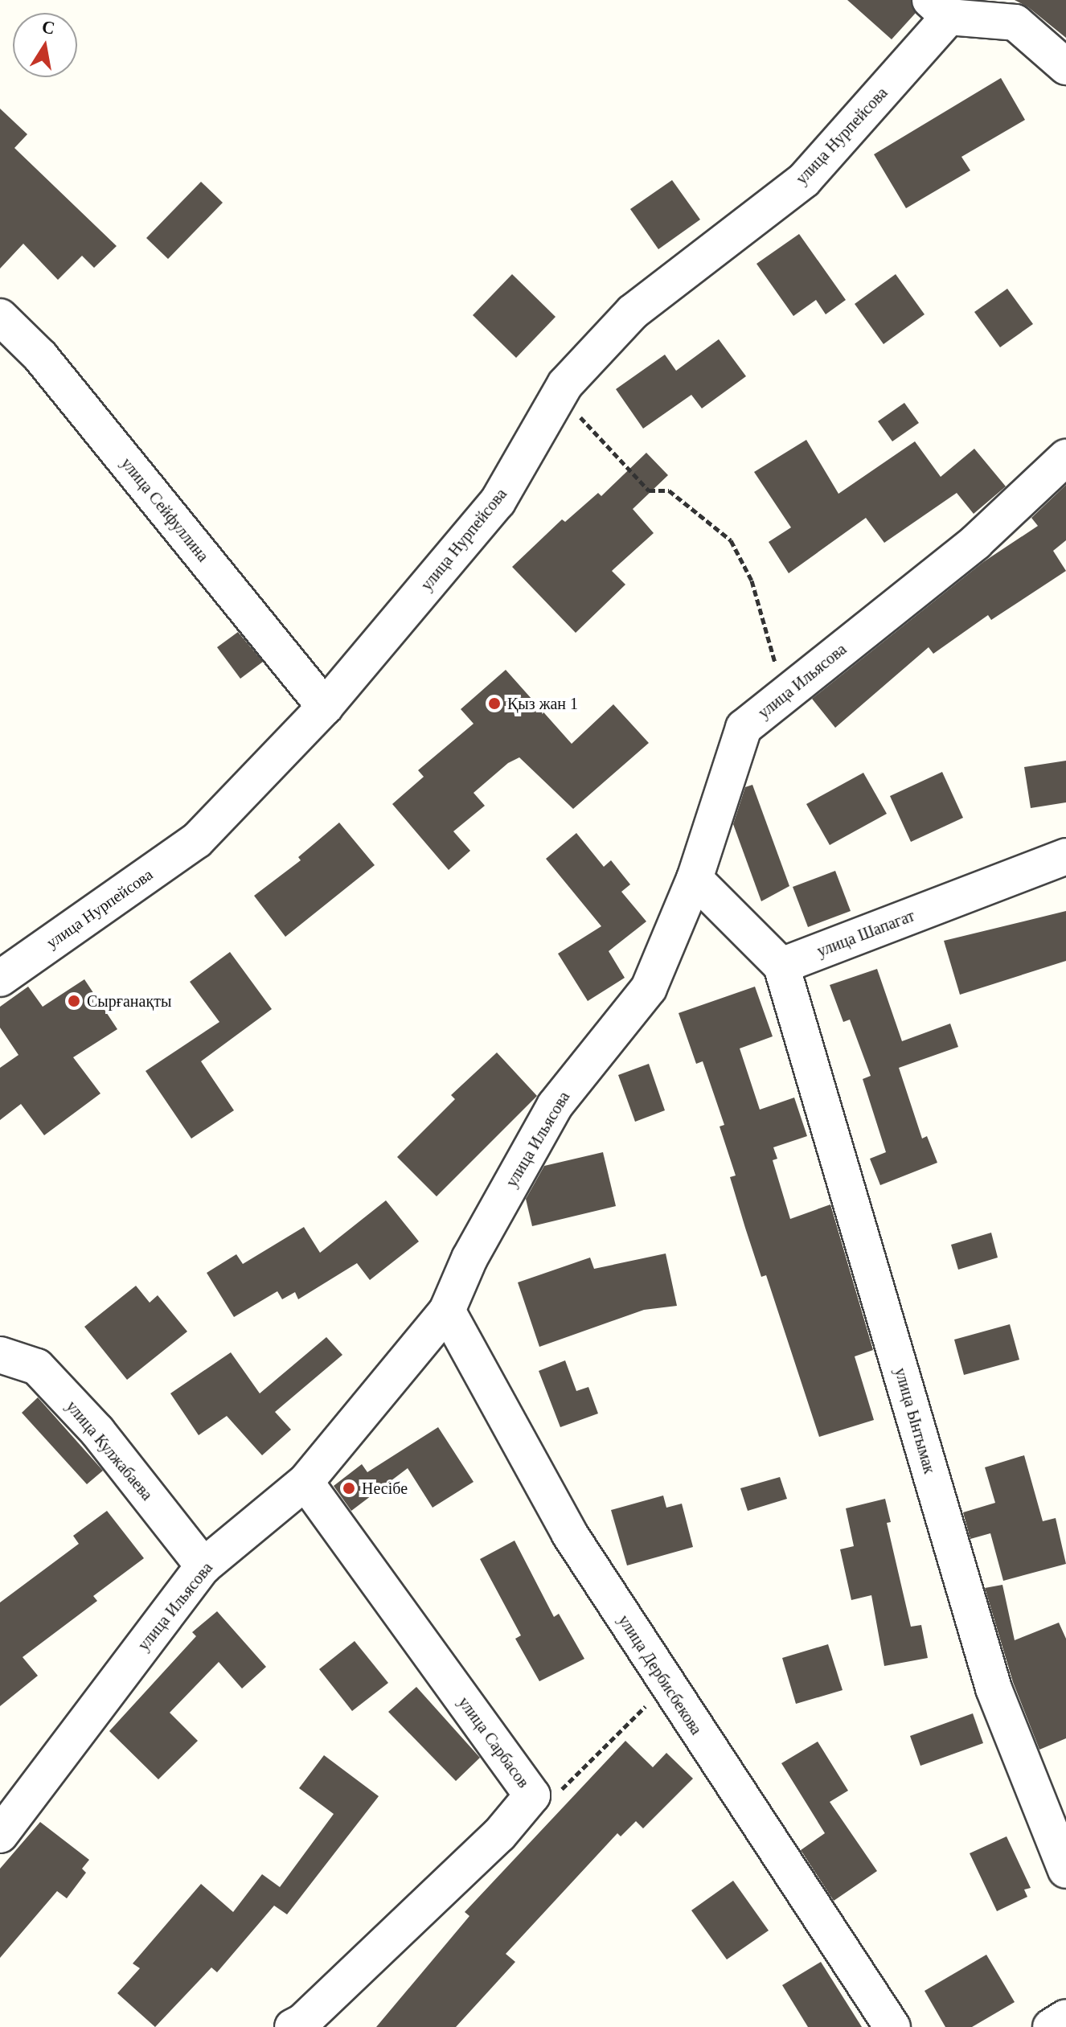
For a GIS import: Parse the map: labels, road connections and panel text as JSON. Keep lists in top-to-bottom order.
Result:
{
  "streets": {
    "street": [
      "улица Нурпейсова",
      "улица Сейфуллина",
      "улица Ильясова",
      "улица Шапагат",
      "улица Ынтымак",
      "улица Кулжабаева",
      "улица Дербисбекова",
      "улица Сарбасов"
    ]
  },
  "crossings": [
    ["улица Нурпейсова", "улица Сейфуллина"],
    ["улица Ильясова", "улица Кулжабаева"],
    ["улица Ильясова", "улица Дербисбекова"],
    ["улица Ильясова", "улица Сарбасов"],
    ["улица Шапагат", "улица Ынтымак"]
  ],
  "places": ["Қыз жан 1", "Сырғанақты", "Несібе"],
  "north": "top"
}
